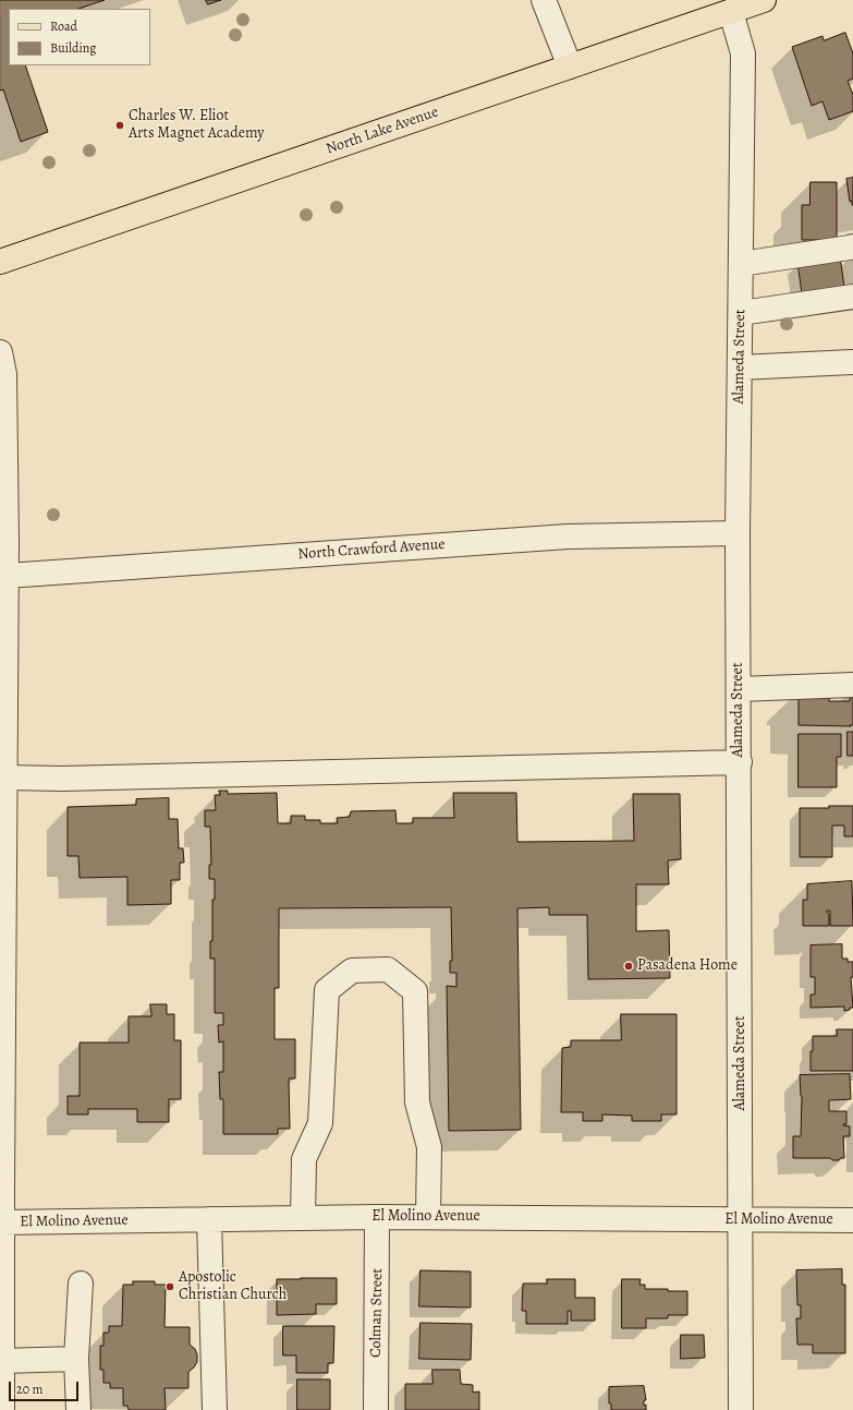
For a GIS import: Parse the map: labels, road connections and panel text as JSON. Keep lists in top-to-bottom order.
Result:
{
  "streets": {
    "main road": ["North Lake Avenue"],
    "street": [
      "Alameda Street",
      "North Crawford Avenue",
      "El Molino Avenue",
      "Colman Street"
    ]
  },
  "crossings": [
    ["North Lake Avenue", "Alameda Street"],
    ["Alameda Street", "North Crawford Avenue"],
    ["Alameda Street", "El Molino Avenue"],
    ["El Molino Avenue", "Colman Street"]
  ],
  "places": ["Charles W. Eliot Arts Magnet Academy", "Pasadena Home", "Apostolic Christian Church"],
  "legend": ["Road", "Building"],
  "scale_bar": "20 m"
}
